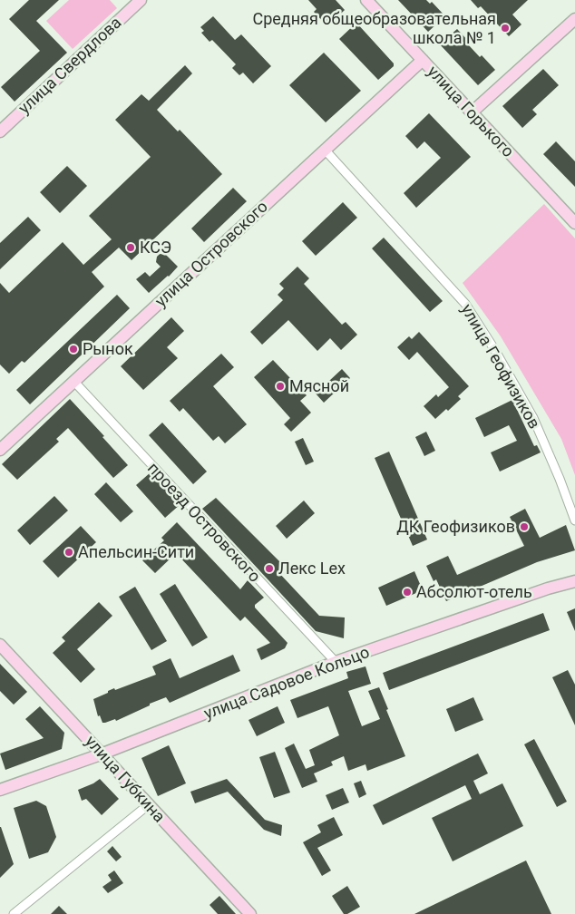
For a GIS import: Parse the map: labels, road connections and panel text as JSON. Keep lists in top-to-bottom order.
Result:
{
  "streets": {
    "street": [
      "улица Свердлова",
      "улица Горького",
      "улица Островского",
      "улица Геофизиков",
      "проезд Островского",
      "улица Садовое Кольцо",
      "улица Губкина"
    ]
  },
  "crossings": [
    ["улица Горького", "улица Островского"],
    ["улица Островского", "улица Геофизиков"],
    ["улица Островского", "проезд Островского"],
    ["проезд Островского", "улица Садовое Кольцо"],
    ["улица Садовое Кольцо", "улица Губкина"]
  ],
  "places": [
    "Средняя общеобразовательная школа № 1",
    "КСЭ",
    "Рынок",
    "Мясной",
    "ДК Геофизиков",
    "Апельсин-Сити",
    "Лекс Lex",
    "Абсолют-отель"
  ]
}
